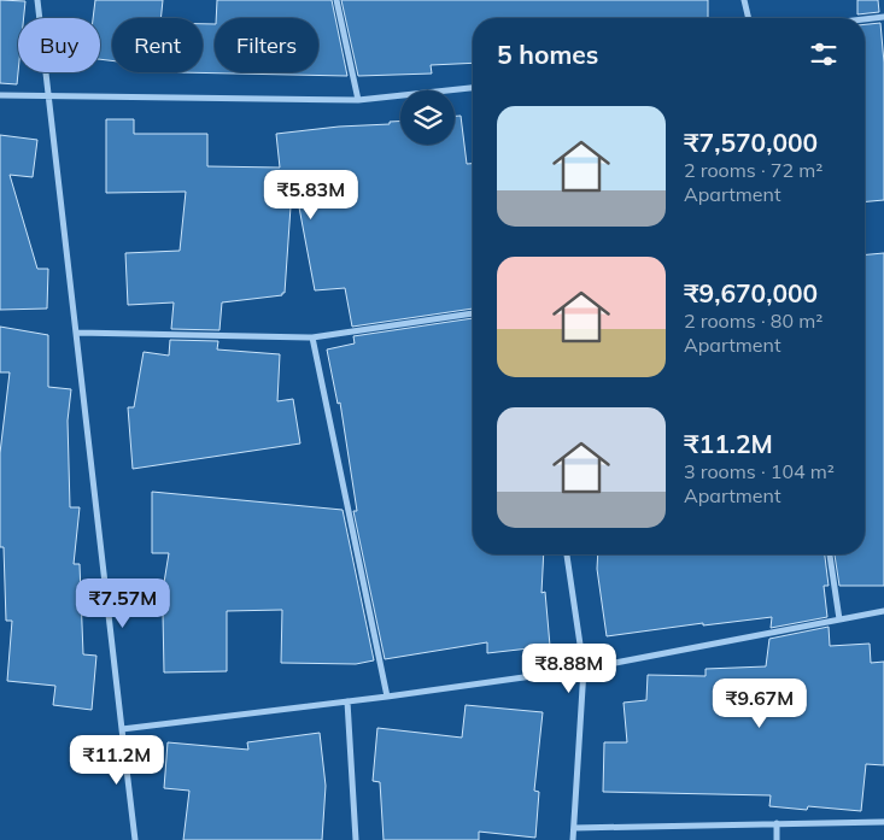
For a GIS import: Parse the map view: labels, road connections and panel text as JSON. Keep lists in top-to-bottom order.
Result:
{
  "page": {
    "chip": ["Buy", "Rent", "Filters"],
    "heading": "5 homes",
    "list": [
      {
        "name": "₹7,570,000",
        "note": "2 rooms · 72 m² · Apartment"
      },
      {
        "name": "₹9,670,000",
        "note": "2 rooms · 80 m² · Apartment"
      },
      {
        "name": "₹11.2M",
        "note": "3 rooms · 104 m² · Apartment"
      }
    ],
    "price": [
      "₹5.83M",
      "₹7.57M",
      "₹8.88M",
      "₹9.67M",
      "₹11.2M"
    ]
  }
}
